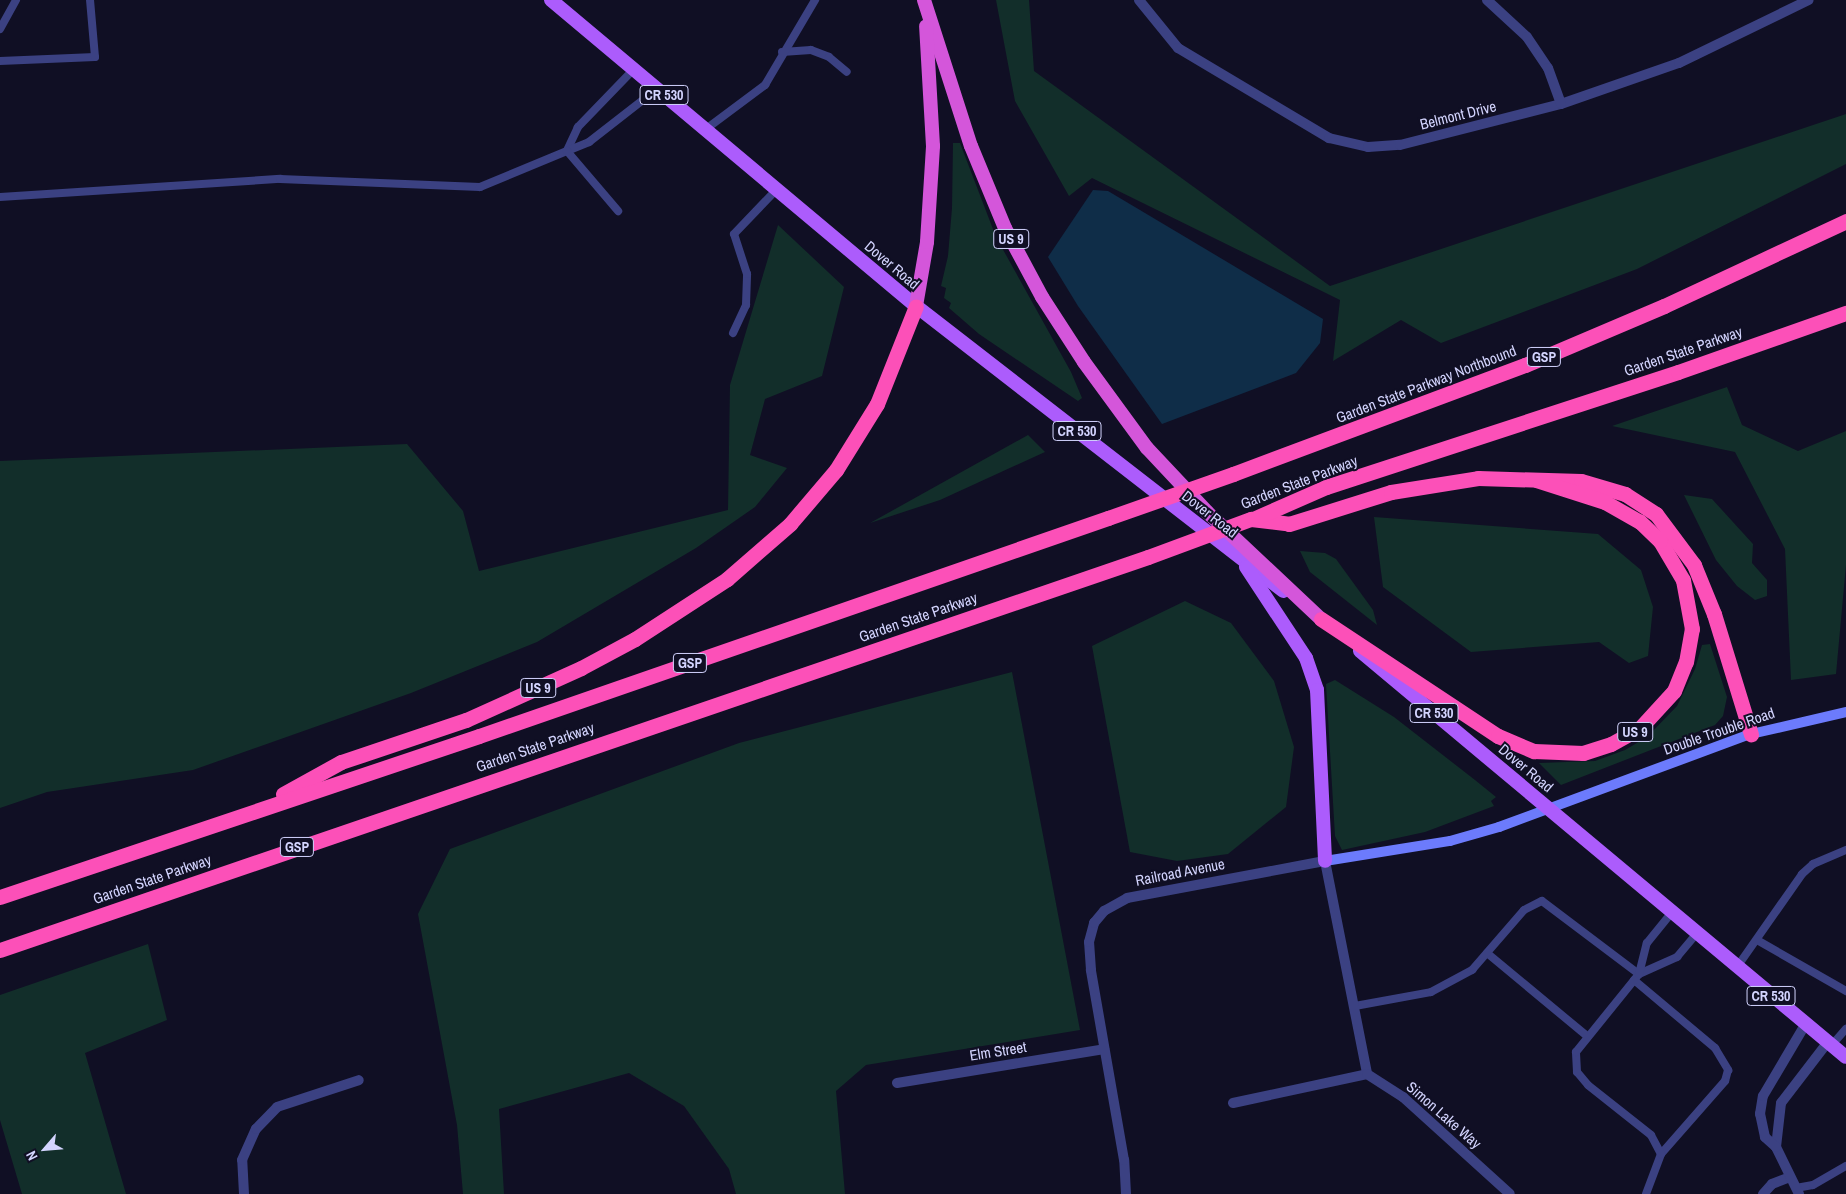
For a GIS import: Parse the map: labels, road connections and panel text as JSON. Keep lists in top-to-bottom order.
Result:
{
  "streets": {
    "highway": [
      "US 9",
      "Garden State Parkway",
      "GSP",
      "Garden State Parkway Northbound"
    ],
    "main road": [
      "CR 530",
      "Dover Road",
      "Double Trouble Road",
      "Railroad Avenue"
    ],
    "street": ["Belmont Drive", "Elm Street", "Simon Lake Way"]
  },
  "crossings": [
    ["US 9", "Dover Road"],
    ["US 9", "Garden State Parkway"],
    ["Dover Road", "Double Trouble Road"],
    ["Dover Road", "Railroad Avenue"],
    ["Garden State Parkway", "Garden State Parkway Northbound"],
    ["Double Trouble Road", "Railroad Avenue"],
    ["Railroad Avenue", "Elm Street"]
  ],
  "north": "bottom left"
}
